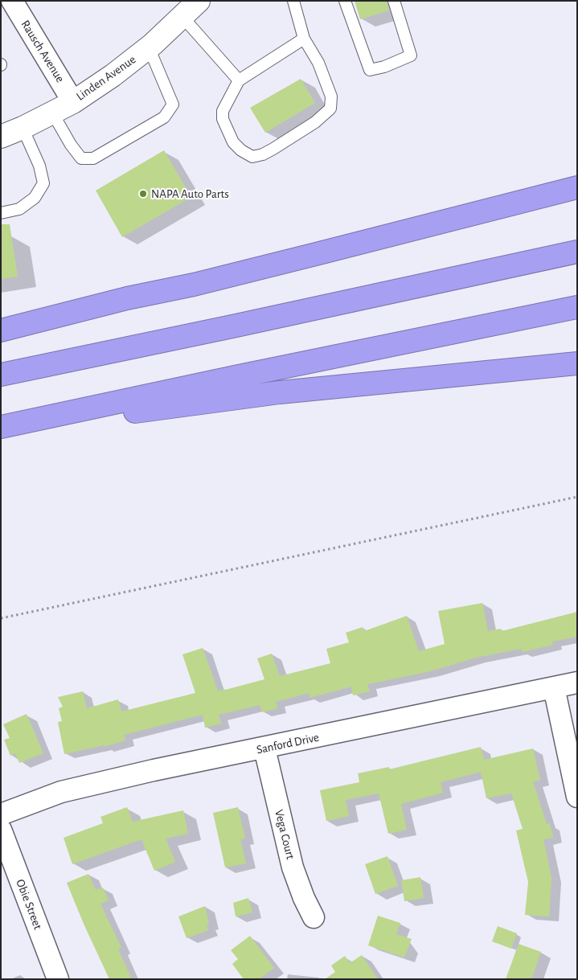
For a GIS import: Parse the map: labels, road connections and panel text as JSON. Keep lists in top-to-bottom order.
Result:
{
  "streets": {
    "main road": ["Linden Avenue"],
    "street": [
      "Rausch Avenue",
      "Sanford Drive",
      "Vega Court",
      "Obie Street"
    ]
  },
  "crossings": [
    ["Rausch Avenue", "Linden Avenue"],
    ["Sanford Drive", "Vega Court"]
  ],
  "places": ["NAPA Auto Parts"]
}
